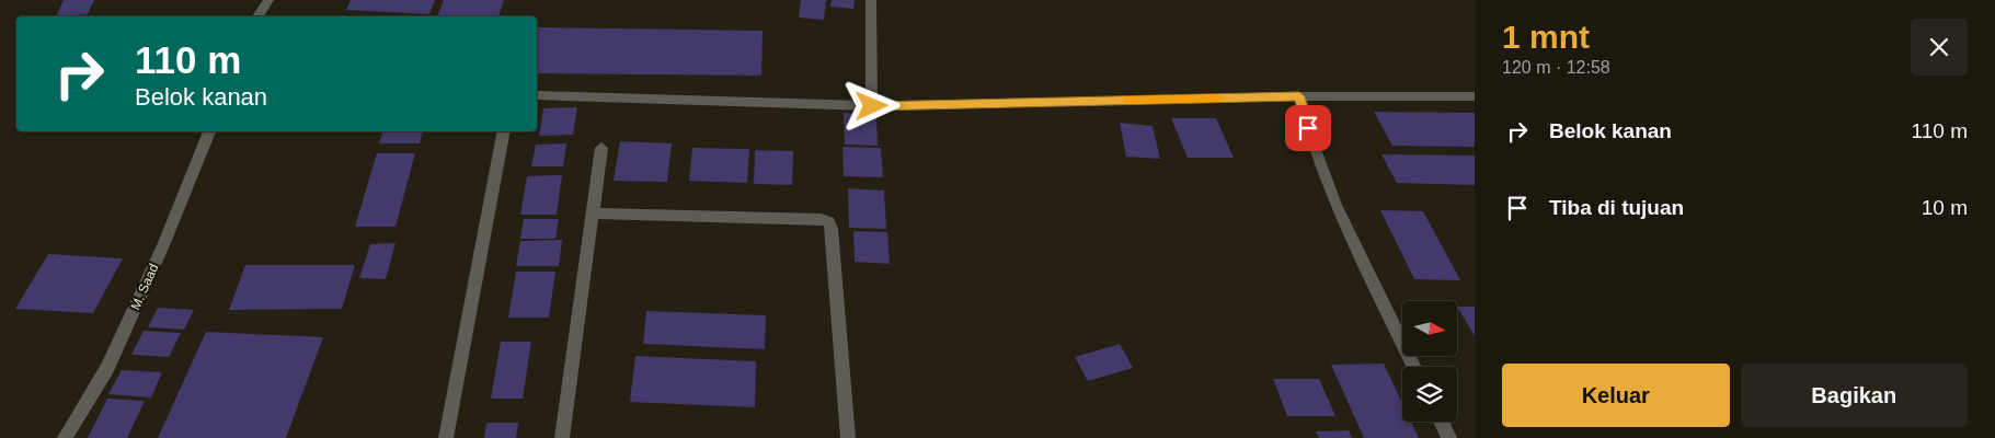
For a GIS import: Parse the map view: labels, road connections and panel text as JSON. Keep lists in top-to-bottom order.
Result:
{
  "streets": {
    "street": ["M. Saad"]
  },
  "north": "right",
  "page": {
    "heading": ["1 mnt", "120 m · 12:58"],
    "turn": ["110 m", "Belok kanan"],
    "list": [
      {
        "name": "Belok kanan",
        "value": "110 m"
      },
      {
        "name": "Tiba di tujuan",
        "value": "10 m"
      }
    ],
    "buttons": ["Keluar", "Bagikan"]
  }
}
